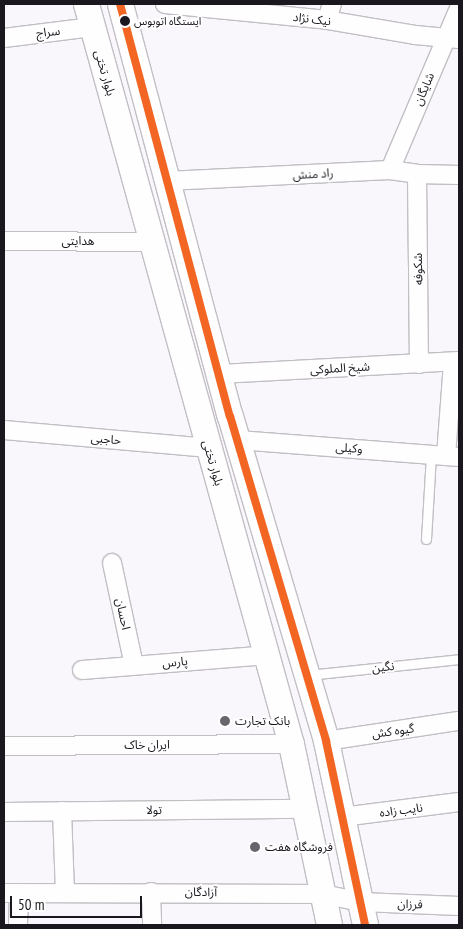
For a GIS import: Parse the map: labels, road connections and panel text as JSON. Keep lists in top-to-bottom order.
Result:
{
  "streets": {
    "main road": ["بلوار تختی"],
    "street": [
      "نیک نژاد",
      "سراج",
      "شایگان",
      "راد منش",
      "هدایتی",
      "شکوفه",
      "شیخ الملوکی",
      "حاجبی",
      "وکیلی",
      "احسان",
      "پارس",
      "گیوه کش",
      "ایران خاک",
      "تولا",
      "نایب زاده",
      "آزادگان",
      "فرزان"
    ],
    "lane": ["نگین"]
  },
  "crossings": [
    ["نیک نژاد", "شایگان"],
    ["سراج", "بلوار تختی"],
    ["بلوار تختی", "هدایتی"],
    ["بلوار تختی", "حاجبی"],
    ["بلوار تختی", "پارس"],
    ["بلوار تختی", "ایران خاک"],
    ["بلوار تختی", "تولا"],
    ["بلوار تختی", "آزادگان"],
    ["شایگان", "راد منش"],
    ["راد منش", "شکوفه"],
    ["شکوفه", "شیخ الملوکی"],
    ["احسان", "پارس"],
    ["آزادگان", "فرزان"]
  ],
  "places": ["ایستگاه اتوبوس", "بانک تجارت", "فروشگاه هفت"],
  "scale_bar": "50 m"
}
